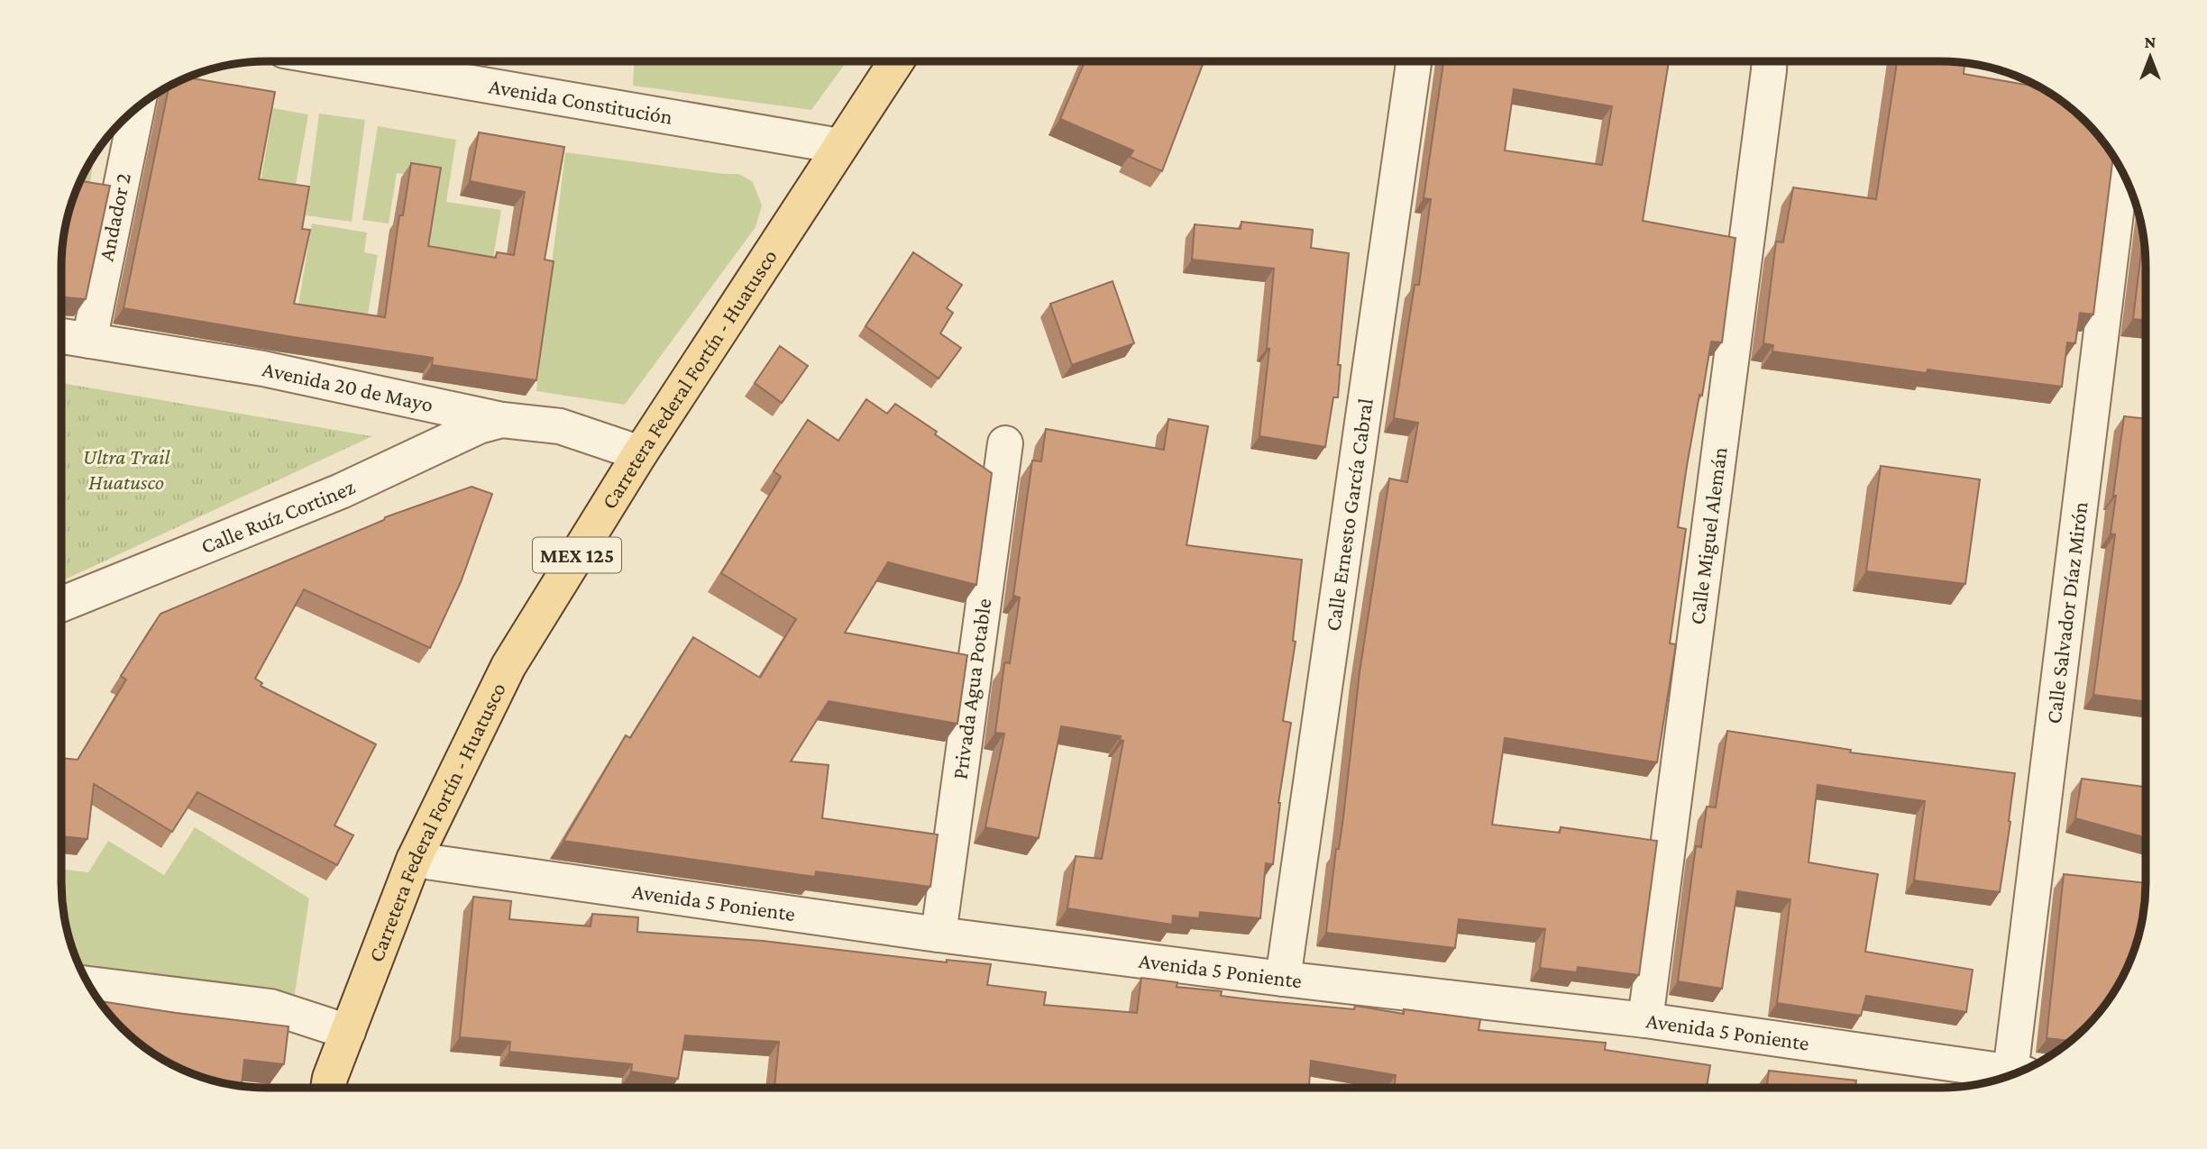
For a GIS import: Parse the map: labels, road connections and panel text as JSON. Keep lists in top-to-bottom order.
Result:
{
  "streets": {
    "main road": ["Carretera Federal Fortín - Huatusco", "MEX 125"],
    "street": [
      "Avenida Constitución",
      "Andador 2",
      "Avenida 20 de Mayo",
      "Calle Ernesto García Cabral",
      "Calle Ruíz Cortinez",
      "Calle Miguel Alemán",
      "Calle Salvador Díaz Mirón",
      "Privada Agua Potable",
      "Avenida 5 Poniente"
    ]
  },
  "crossings": [
    ["Avenida Constitución", "Carretera Federal Fortín - Huatusco"],
    ["Andador 2", "Avenida 20 de Mayo"],
    ["Carretera Federal Fortín - Huatusco", "Avenida 20 de Mayo"],
    ["Carretera Federal Fortín - Huatusco", "Avenida 5 Poniente"],
    ["Avenida 20 de Mayo", "Calle Ruíz Cortinez"],
    ["Calle Ernesto García Cabral", "Avenida 5 Poniente"],
    ["Calle Miguel Alemán", "Avenida 5 Poniente"],
    ["Privada Agua Potable", "Avenida 5 Poniente"]
  ],
  "parks": ["Ultra Trail Huatusco"],
  "north": "top"
}
